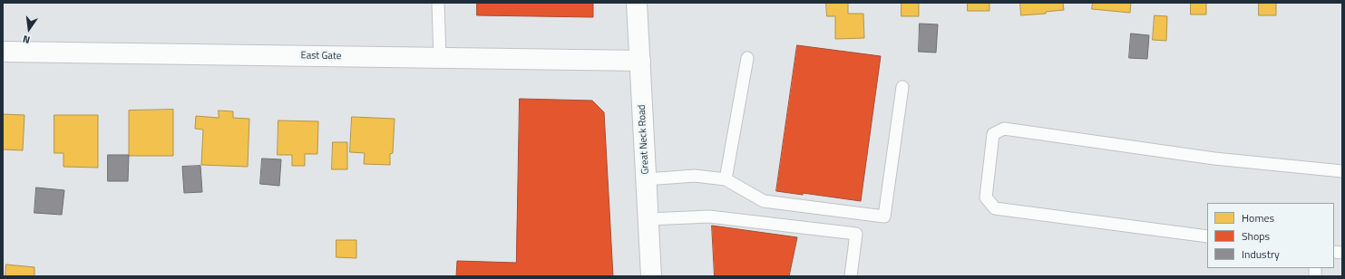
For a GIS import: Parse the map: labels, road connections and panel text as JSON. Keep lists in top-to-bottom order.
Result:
{
  "streets": {
    "street": ["East Gate", "Great Neck Road"]
  },
  "crossings": [
    ["East Gate", "Great Neck Road"]
  ],
  "legend": ["Homes", "Shops", "Industry"],
  "north": "bottom"
}
